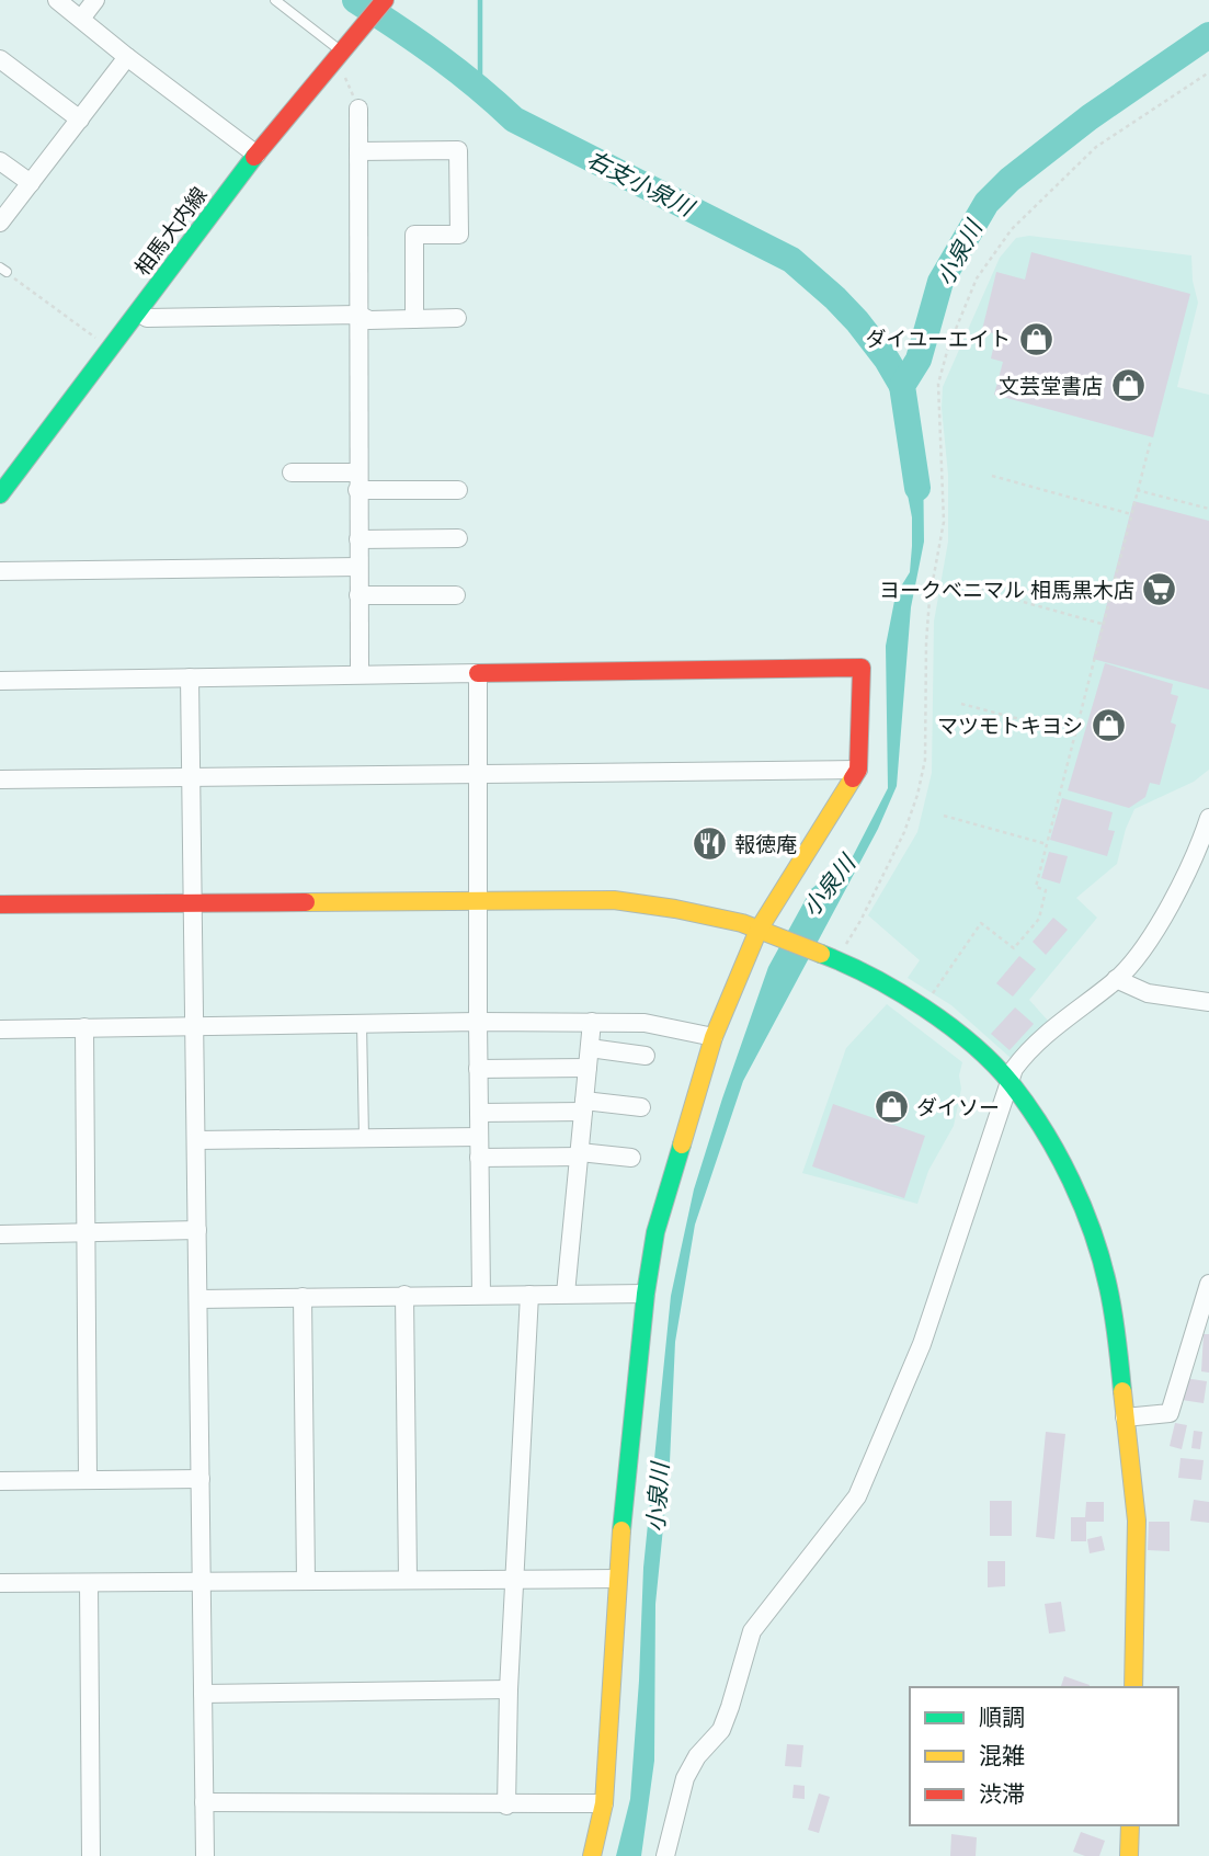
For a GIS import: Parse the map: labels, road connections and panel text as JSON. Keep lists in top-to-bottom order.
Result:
{
  "streets": {
    "street": ["相馬大内線"]
  },
  "water": ["右支小泉川", "小泉川"],
  "places": {
    "shop": [
      "ダイユーエイト",
      "文芸堂書店",
      "マツモトキヨシ",
      "ダイソー"
    ],
    "supermarket": ["ヨークベニマル 相馬黒木店"],
    "restaurant": ["報徳庵"]
  },
  "legend": ["順調", "混雑", "渋滞"]
}
